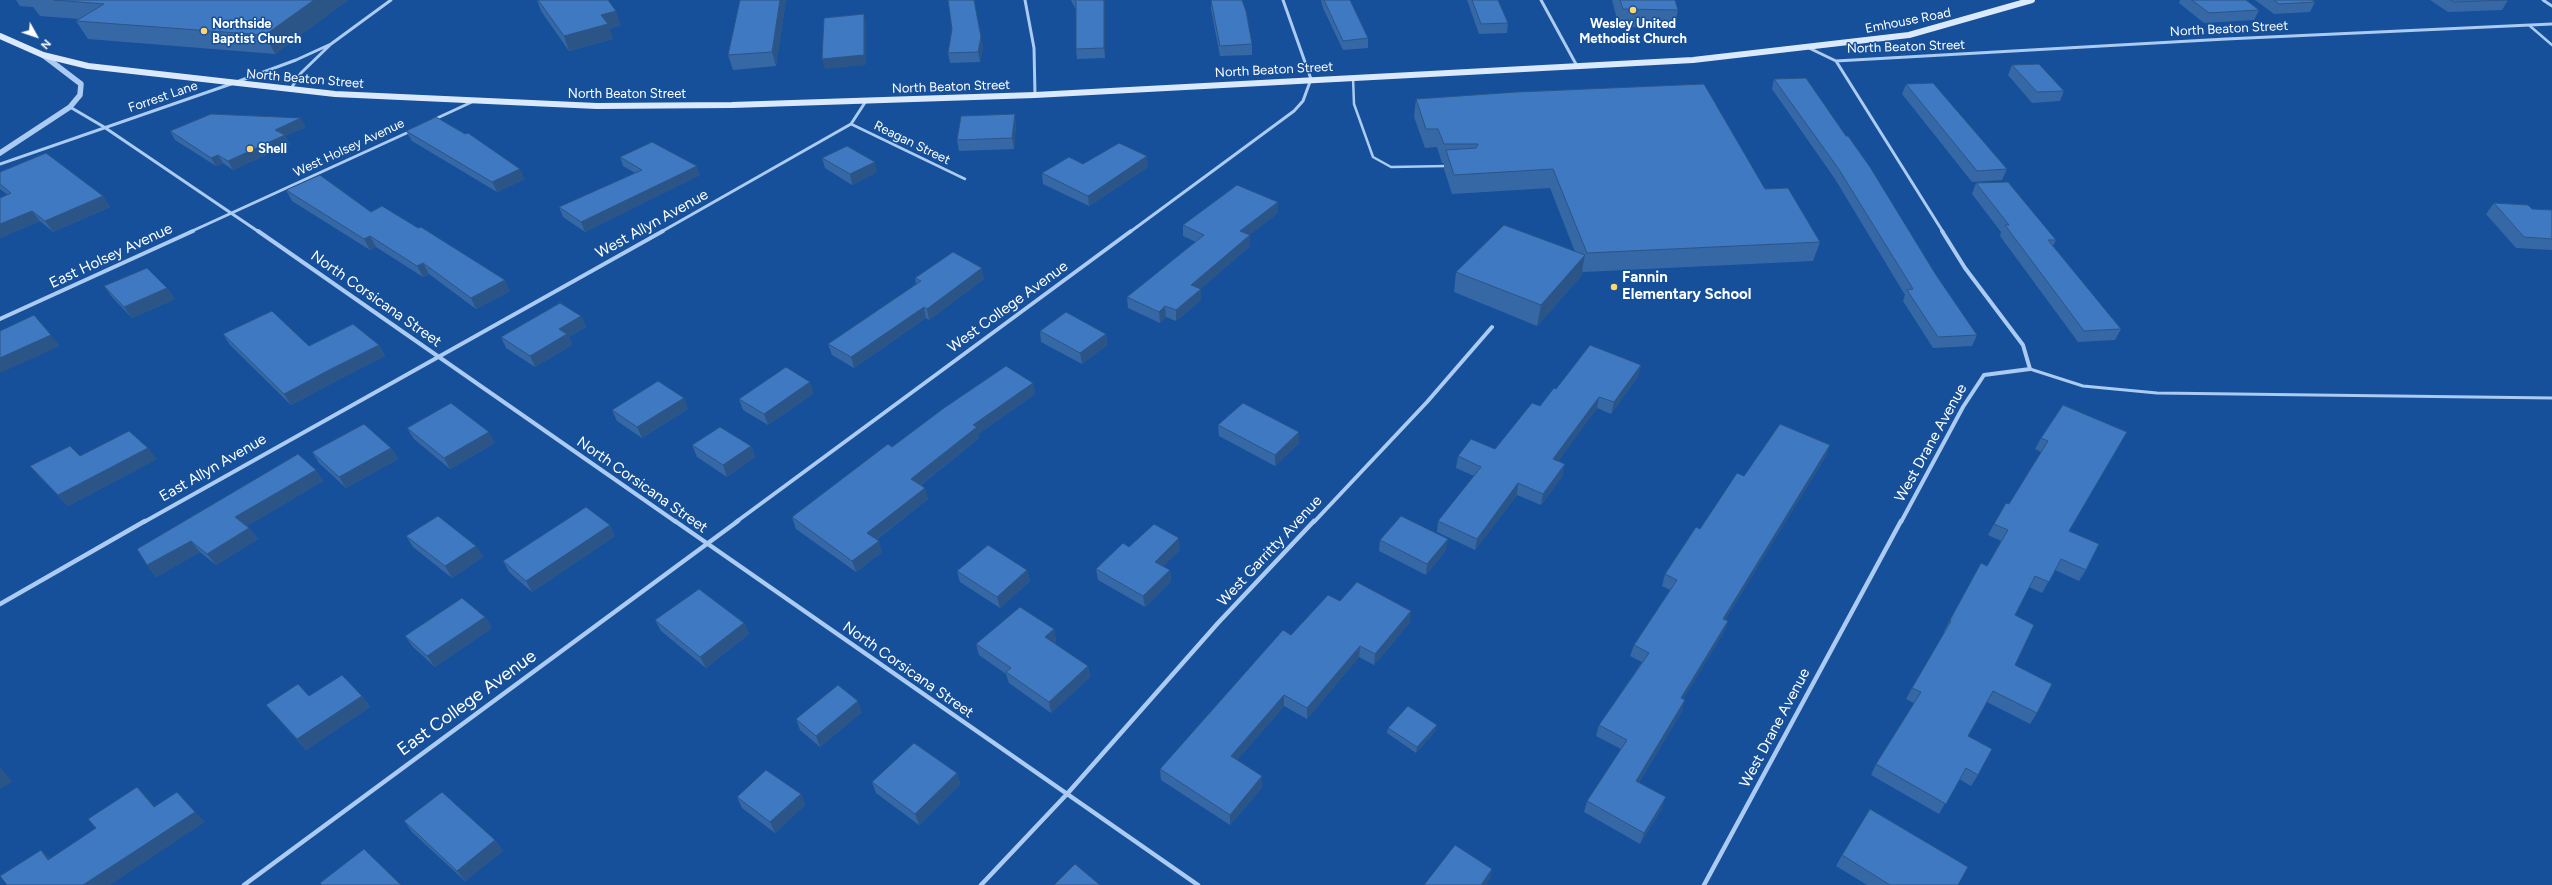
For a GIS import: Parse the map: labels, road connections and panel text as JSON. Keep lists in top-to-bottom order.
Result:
{
  "streets": {
    "main road": ["Emhouse Road", "North Beaton Street"],
    "street": [
      "Forrest Lane",
      "West Holsey Avenue",
      "West Allyn Avenue",
      "East Holsey Avenue",
      "North Corsicana Street",
      "West College Avenue",
      "West Drane Avenue",
      "East Allyn Avenue",
      "West Garritty Avenue",
      "East College Avenue"
    ],
    "lane": ["Reagan Street"]
  },
  "crossings": [
    ["Emhouse Road", "North Beaton Street"],
    ["North Beaton Street", "Forrest Lane"],
    ["North Beaton Street", "West Holsey Avenue"],
    ["North Beaton Street", "West Allyn Avenue"],
    ["North Beaton Street", "West College Avenue"],
    ["Forrest Lane", "North Corsicana Street"],
    ["Reagan Street", "West Allyn Avenue"],
    ["West Holsey Avenue", "East Holsey Avenue"],
    ["West Holsey Avenue", "North Corsicana Street"],
    ["West Allyn Avenue", "North Corsicana Street"],
    ["West Allyn Avenue", "East Allyn Avenue"],
    ["East Holsey Avenue", "North Corsicana Street"],
    ["North Corsicana Street", "West College Avenue"],
    ["North Corsicana Street", "East Allyn Avenue"],
    ["North Corsicana Street", "West Garritty Avenue"],
    ["North Corsicana Street", "East College Avenue"],
    ["West College Avenue", "East College Avenue"]
  ],
  "places": [
    "Wesley United Methodist Church",
    "Northside Baptist Church",
    "Shell",
    "Fannin Elementary School"
  ],
  "north": "bottom right"
}
